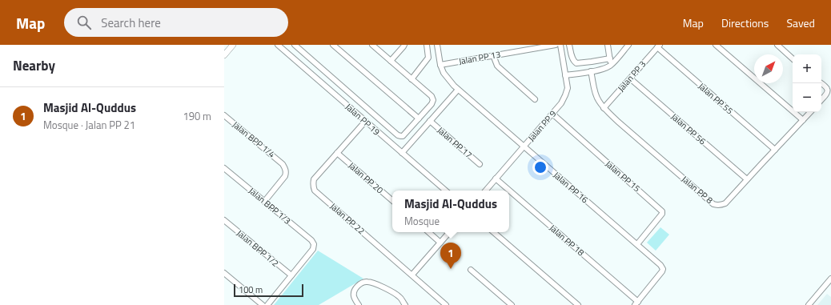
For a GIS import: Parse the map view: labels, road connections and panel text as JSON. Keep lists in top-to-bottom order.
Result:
{
  "streets": {
    "street": [
      "Jalan PP 13",
      "Jalan PP 3",
      "Jalan PP 55",
      "Jalan PP 19",
      "Jalan PP 9",
      "Jalan PP 56",
      "Jalan BPP 1/4",
      "Jalan PP 17",
      "Jalan PP 15",
      "Jalan PP 20",
      "Jalan PP 16",
      "Jalan PP 8",
      "Jalan BPP 1/3",
      "Jalan PP 22",
      "Jalan PP 18",
      "Jalan BPP 1/2"
    ]
  },
  "crossings": [
    ["Jalan PP 13", "Jalan PP 16"],
    ["Jalan PP 3", "Jalan PP 55"],
    ["Jalan PP 3", "Jalan PP 56"],
    ["Jalan PP 3", "Jalan PP 8"],
    ["Jalan PP 55", "Jalan PP 8"],
    ["Jalan PP 19", "Jalan PP 22"],
    ["Jalan PP 9", "Jalan PP 15"],
    ["Jalan PP 9", "Jalan PP 16"],
    ["Jalan PP 9", "Jalan PP 18"],
    ["Jalan PP 56", "Jalan PP 8"],
    ["Jalan BPP 1/4", "Jalan BPP 1/3"],
    ["Jalan PP 15", "Jalan PP 16"],
    ["Jalan PP 20", "Jalan PP 22"],
    ["Jalan PP 16", "Jalan PP 18"],
    ["Jalan BPP 1/3", "Jalan BPP 1/2"]
  ],
  "scale_bar": "100 m",
  "north": "top right",
  "page": {
    "header": "Map",
    "search": "Search here",
    "nav": ["Map", "Directions", "Saved"],
    "heading": "Nearby",
    "map_buttons": ["+", "−"],
    "list": [
      {
        "mark": "1",
        "name": "Masjid Al-Quddus",
        "note": "Mosque · Jalan PP 21",
        "value": "190 m"
      }
    ],
    "popup": ["Masjid Al-Quddus", "Mosque"],
    "pins": "1",
    "scale": "100 m"
  }
}
